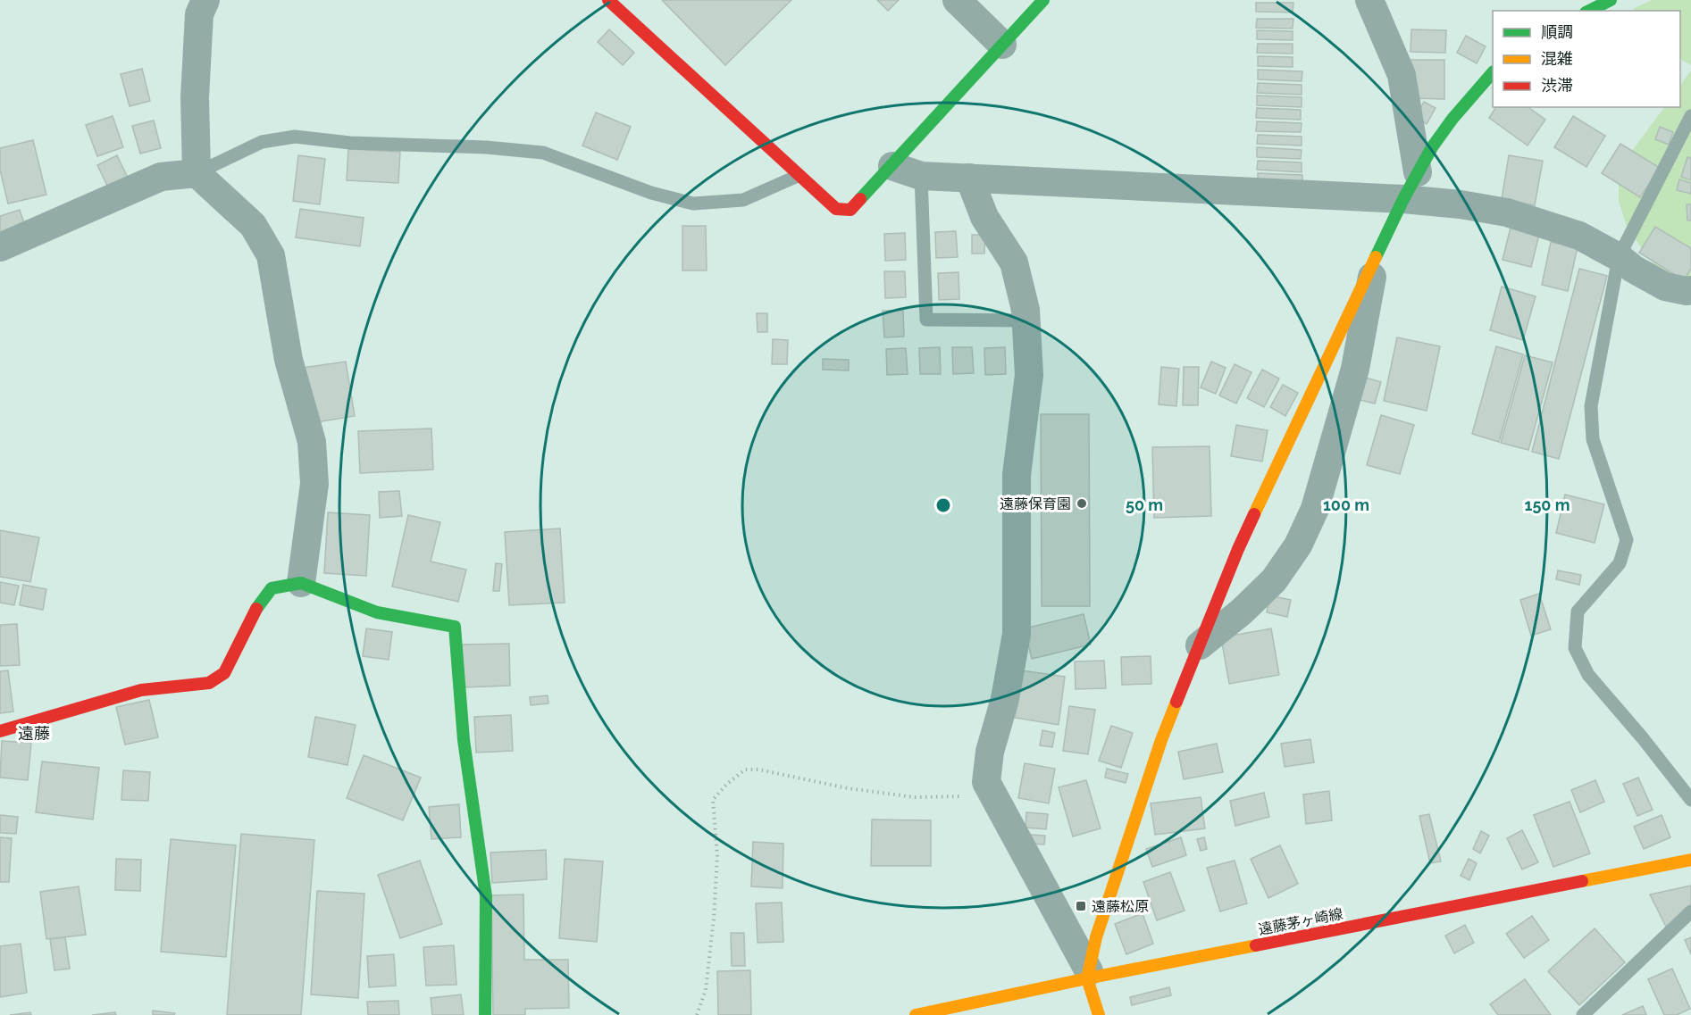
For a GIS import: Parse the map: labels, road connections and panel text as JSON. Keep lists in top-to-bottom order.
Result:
{
  "streets": {
    "street": ["遠藤茅ヶ崎線"]
  },
  "districts": ["遠藤"],
  "places": {
    "other": ["遠藤保育園"],
    "transit": ["遠藤松原"]
  },
  "legend": ["順調", "混雑", "渋滞"],
  "rings": ["50 m", "100 m", "150 m"]
}
